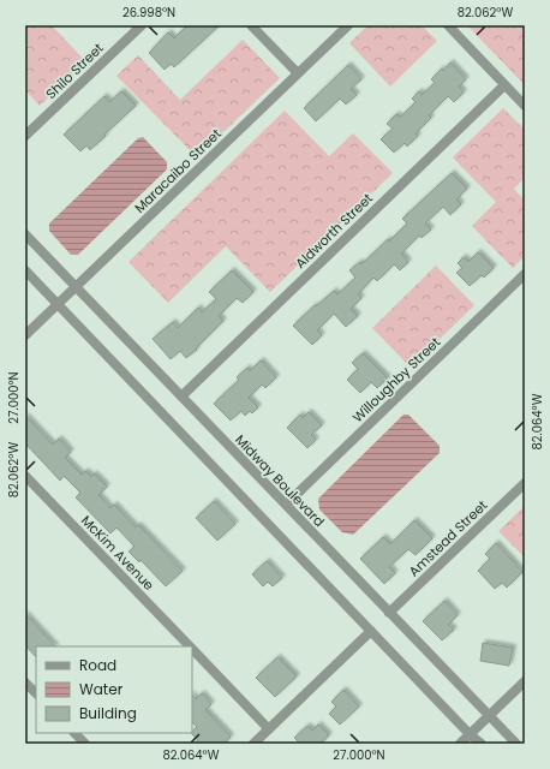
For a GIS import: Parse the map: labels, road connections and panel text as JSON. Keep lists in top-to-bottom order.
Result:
{
  "streets": {
    "street": [
      "Shilo Street",
      "Maracaibo Street",
      "Aldworth Street",
      "Willoughby Street",
      "Midway Boulevard",
      "Amstead Street",
      "McKim Avenue"
    ]
  },
  "crossings": [
    ["Maracaibo Street", "Midway Boulevard"],
    ["Aldworth Street", "Midway Boulevard"],
    ["Willoughby Street", "Midway Boulevard"],
    ["Midway Boulevard", "Amstead Street"]
  ],
  "legend": ["Road", "Water", "Building"],
  "coordinates": [
    "26.998°N",
    "82.062°W",
    "27.000°N",
    "82.064°W"
  ]
}
